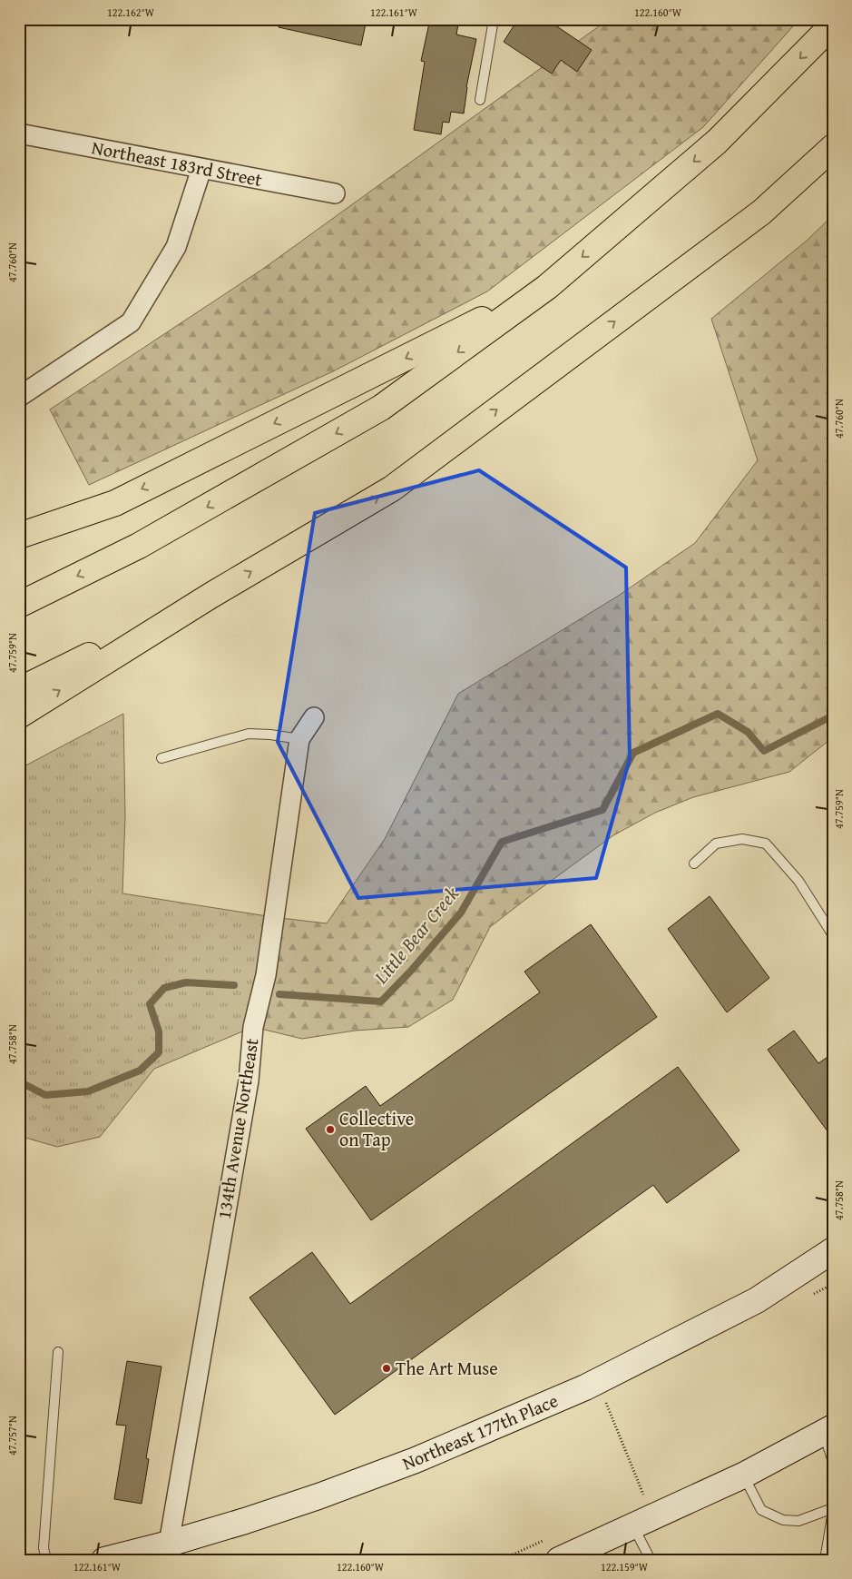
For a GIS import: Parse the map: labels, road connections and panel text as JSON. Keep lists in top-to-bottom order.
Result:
{
  "streets": {
    "street": ["Northeast 183rd Street", "134th Avenue Northeast", "Northeast 177th Place"]
  },
  "crossings": [
    ["134th Avenue Northeast", "Northeast 177th Place"]
  ],
  "water": ["Little Bear Creek"],
  "places": ["Collective on Tap", "The Art Muse"],
  "coordinates": [
    "122.162°W",
    "122.161°W",
    "122.160°W",
    "47.760°N",
    "47.759°N",
    "47.758°N",
    "47.757°N",
    "122.159°W"
  ]
}
